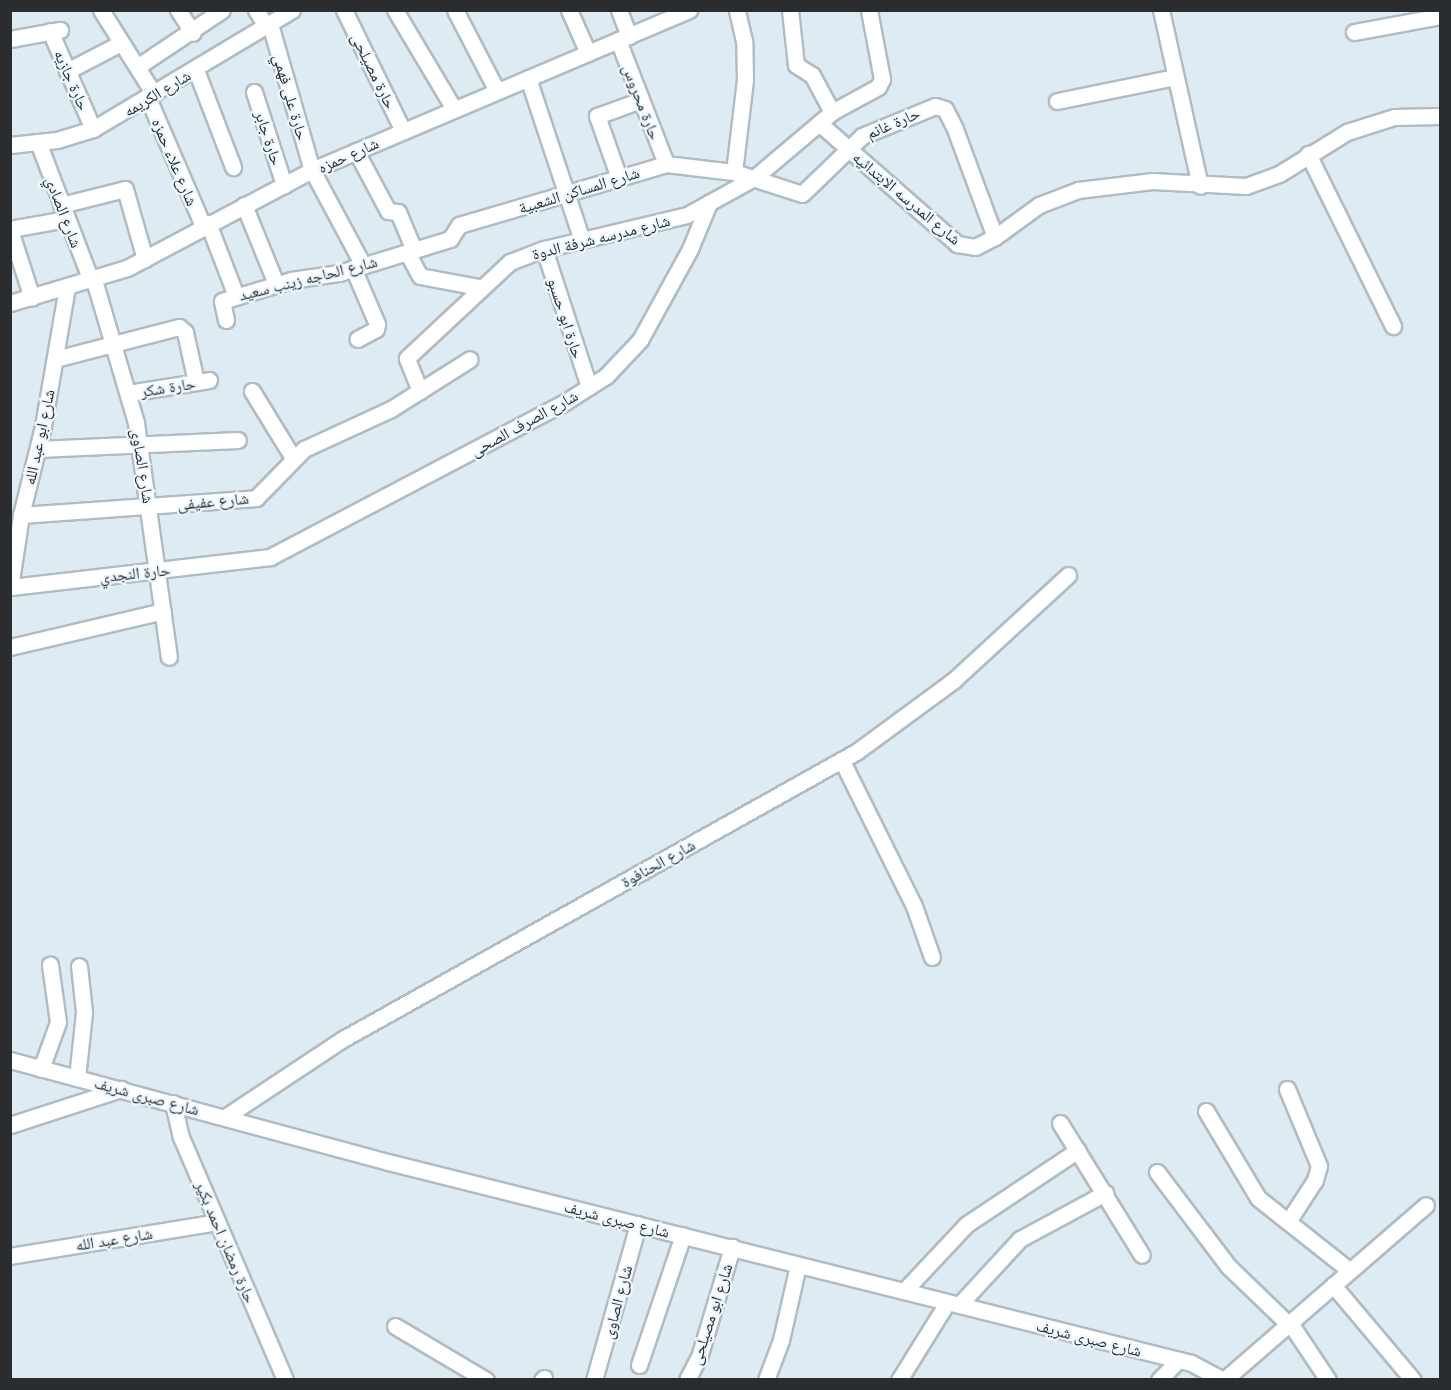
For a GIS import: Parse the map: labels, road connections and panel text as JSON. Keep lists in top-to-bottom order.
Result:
{
  "streets": {
    "street": [
      "حارة مصيلحى",
      "حارة جازيه",
      "شارع الكريمه",
      "حارة على فهمي",
      "حارة محروس",
      "حارة غانم",
      "حارة جابر",
      "شارع حمزه",
      "شارع علاء حمزه",
      "شارع المساكن الشعبية",
      "شارع المدرسه الابتدائيه",
      "شارع الصادي",
      "شارع مدرسه شرفة الدوة",
      "شارع الحاجه زينب سعيد",
      "حارة ابو حسبو",
      "حارة شكر",
      "شارع الصرف الصحى",
      "شارع ابو عبد الله",
      "شارع الصاوى",
      "شارع عفيفى",
      "حارة النجدي",
      "شارع الحنافوة",
      "شارع صبرى شريف",
      "شارع عبد الله",
      "حارة رمضان احمد بكير",
      "شارع ابو مصيلحى"
    ]
  },
  "crossings": [
    ["حارة مصيلحى", "شارع حمزه"],
    ["حارة جازيه", "شارع الكريمه"],
    ["شارع الكريمه", "حارة على فهمي"],
    ["شارع الكريمه", "شارع علاء حمزه"],
    ["شارع الكريمه", "شارع الصادي"],
    ["حارة على فهمي", "شارع حمزه"],
    ["حارة على فهمي", "شارع الحاجه زينب سعيد"],
    ["حارة محروس", "شارع حمزه"],
    ["حارة محروس", "شارع المساكن الشعبية"],
    ["حارة غانم", "شارع المساكن الشعبية"],
    ["حارة غانم", "شارع المدرسه الابتدائيه"],
    ["حارة غانم", "شارع مدرسه شرفة الدوة"],
    ["حارة جابر", "شارع حمزه"],
    ["شارع حمزه", "شارع علاء حمزه"],
    ["شارع حمزه", "شارع الصادي"],
    ["شارع حمزه", "شارع ابو عبد الله"],
    ["شارع حمزه", "شارع الصاوى"],
    ["شارع علاء حمزه", "شارع الحاجه زينب سعيد"],
    ["شارع المساكن الشعبية", "شارع مدرسه شرفة الدوة"],
    ["شارع المساكن الشعبية", "شارع الحاجه زينب سعيد"],
    ["شارع المدرسه الابتدائيه", "شارع مدرسه شرفة الدوة"],
    ["شارع الصادي", "شارع الصاوى"],
    ["شارع مدرسه شرفة الدوة", "حارة ابو حسبو"],
    ["شارع مدرسه شرفة الدوة", "شارع الصرف الصحى"],
    ["شارع مدرسه شرفة الدوة", "شارع عفيفى"],
    ["حارة ابو حسبو", "شارع الصرف الصحى"],
    ["حارة شكر", "شارع الصاوى"],
    ["شارع الصرف الصحى", "حارة النجدي"],
    ["شارع ابو عبد الله", "شارع عفيفى"],
    ["شارع ابو عبد الله", "حارة النجدي"],
    ["شارع الصاوى", "شارع عفيفى"],
    ["شارع الصاوى", "حارة النجدي"],
    ["شارع الصاوى", "شارع صبرى شريف"],
    ["شارع الحنافوة", "شارع صبرى شريف"],
    ["شارع صبرى شريف", "حارة رمضان احمد بكير"],
    ["شارع صبرى شريف", "شارع ابو مصيلحى"],
    ["شارع عبد الله", "حارة رمضان احمد بكير"]
  ]
}
